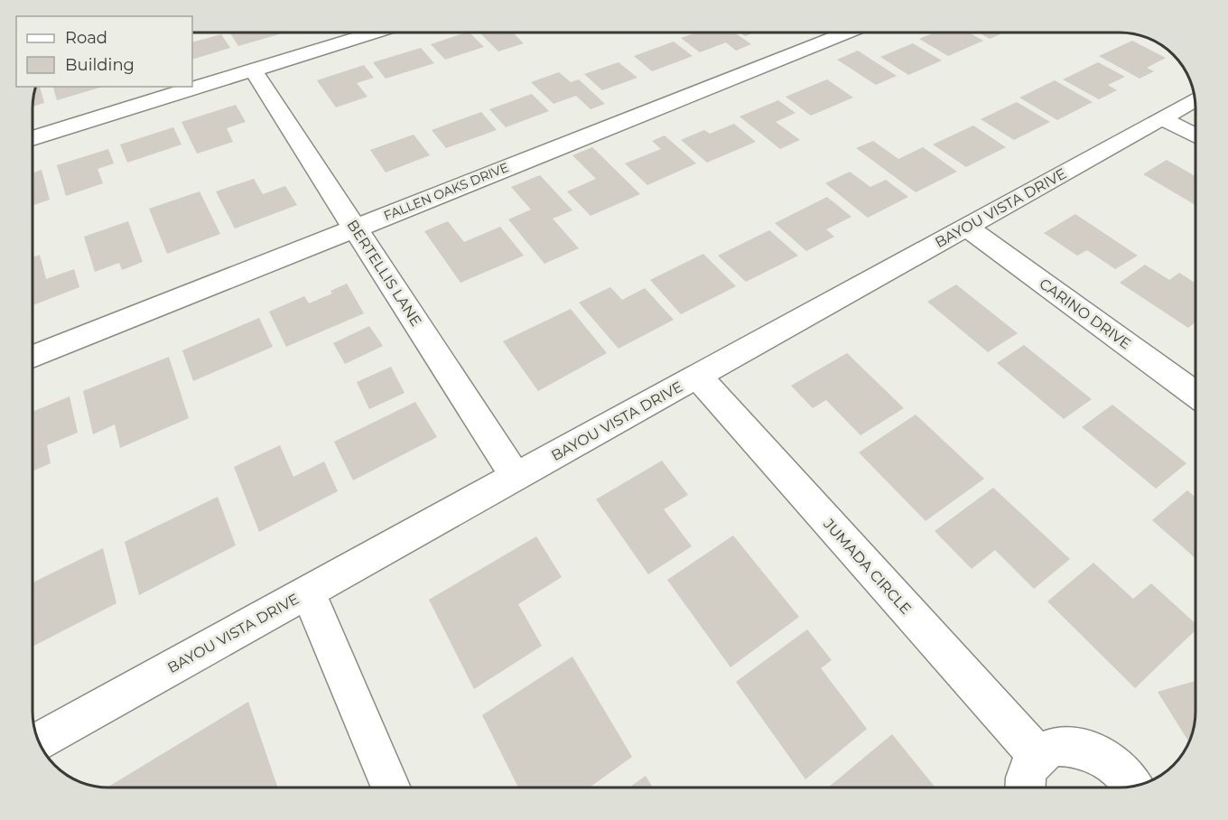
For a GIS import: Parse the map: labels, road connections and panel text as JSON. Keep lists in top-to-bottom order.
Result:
{
  "streets": {
    "street": [
      "FALLEN OAKS DRIVE",
      "BAYOU VISTA DRIVE",
      "BERTELLIS LANE",
      "CARINO DRIVE",
      "JUMADA CIRCLE"
    ]
  },
  "crossings": [
    ["FALLEN OAKS DRIVE", "BERTELLIS LANE"],
    ["BAYOU VISTA DRIVE", "BERTELLIS LANE"],
    ["BAYOU VISTA DRIVE", "CARINO DRIVE"],
    ["BAYOU VISTA DRIVE", "JUMADA CIRCLE"]
  ],
  "legend": ["Road", "Building"]
}
